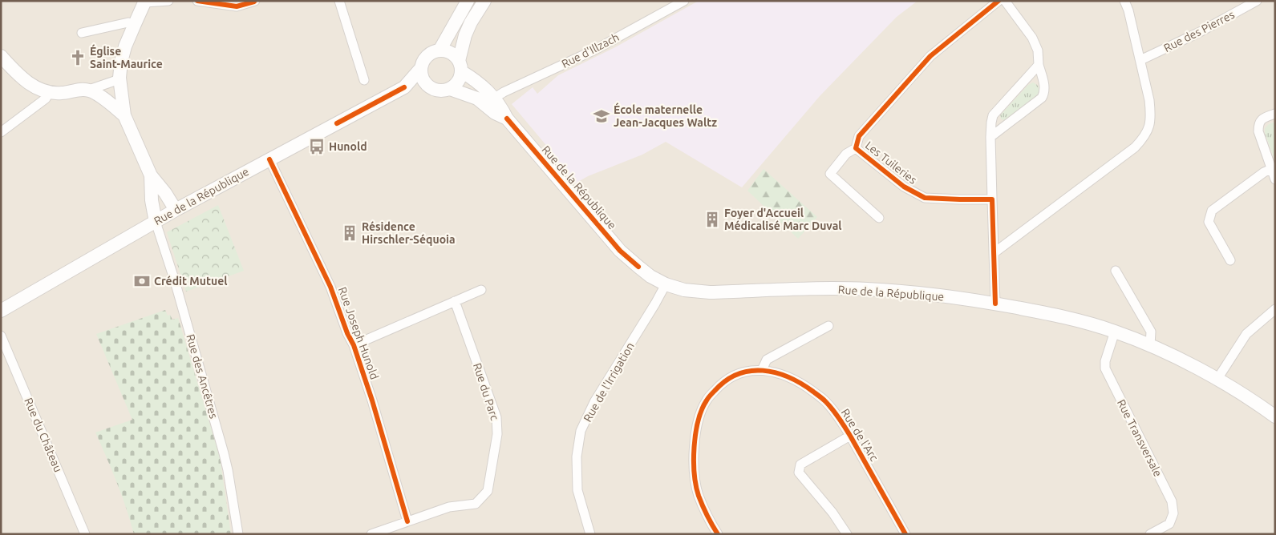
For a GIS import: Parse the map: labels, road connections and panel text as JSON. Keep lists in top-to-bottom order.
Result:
{
  "streets": {
    "main road": ["Rue de la République"],
    "street": [
      "Rue des Pierres",
      "Rue d'Illzach",
      "Les Tuileries",
      "Rue Joseph Hunold",
      "Rue des Ancêtres",
      "Rue de l'Irrigation",
      "Rue du Parc",
      "Rue du Château",
      "Rue de l'Arc",
      "Rue Transversale"
    ]
  },
  "crossings": [
    ["Rue d'Illzach", "Rue de la République"],
    ["Rue de la République", "Rue Joseph Hunold"],
    ["Rue de la République", "Rue des Ancêtres"],
    ["Rue de la République", "Rue de l'Irrigation"],
    ["Rue de la République", "Rue Transversale"],
    ["Rue Joseph Hunold", "Rue du Parc"]
  ],
  "places": {
    "church": ["Église Saint-Maurice"],
    "school or university": ["École maternelle Jean-Jacques Waltz"],
    "bus stop": ["Hunold"],
    "building": ["Foyer d'Accueil Médicalisé Marc Duval", "Résidence Hirschler-Séquoia"],
    "bank": ["Crédit Mutuel"]
  }
}
